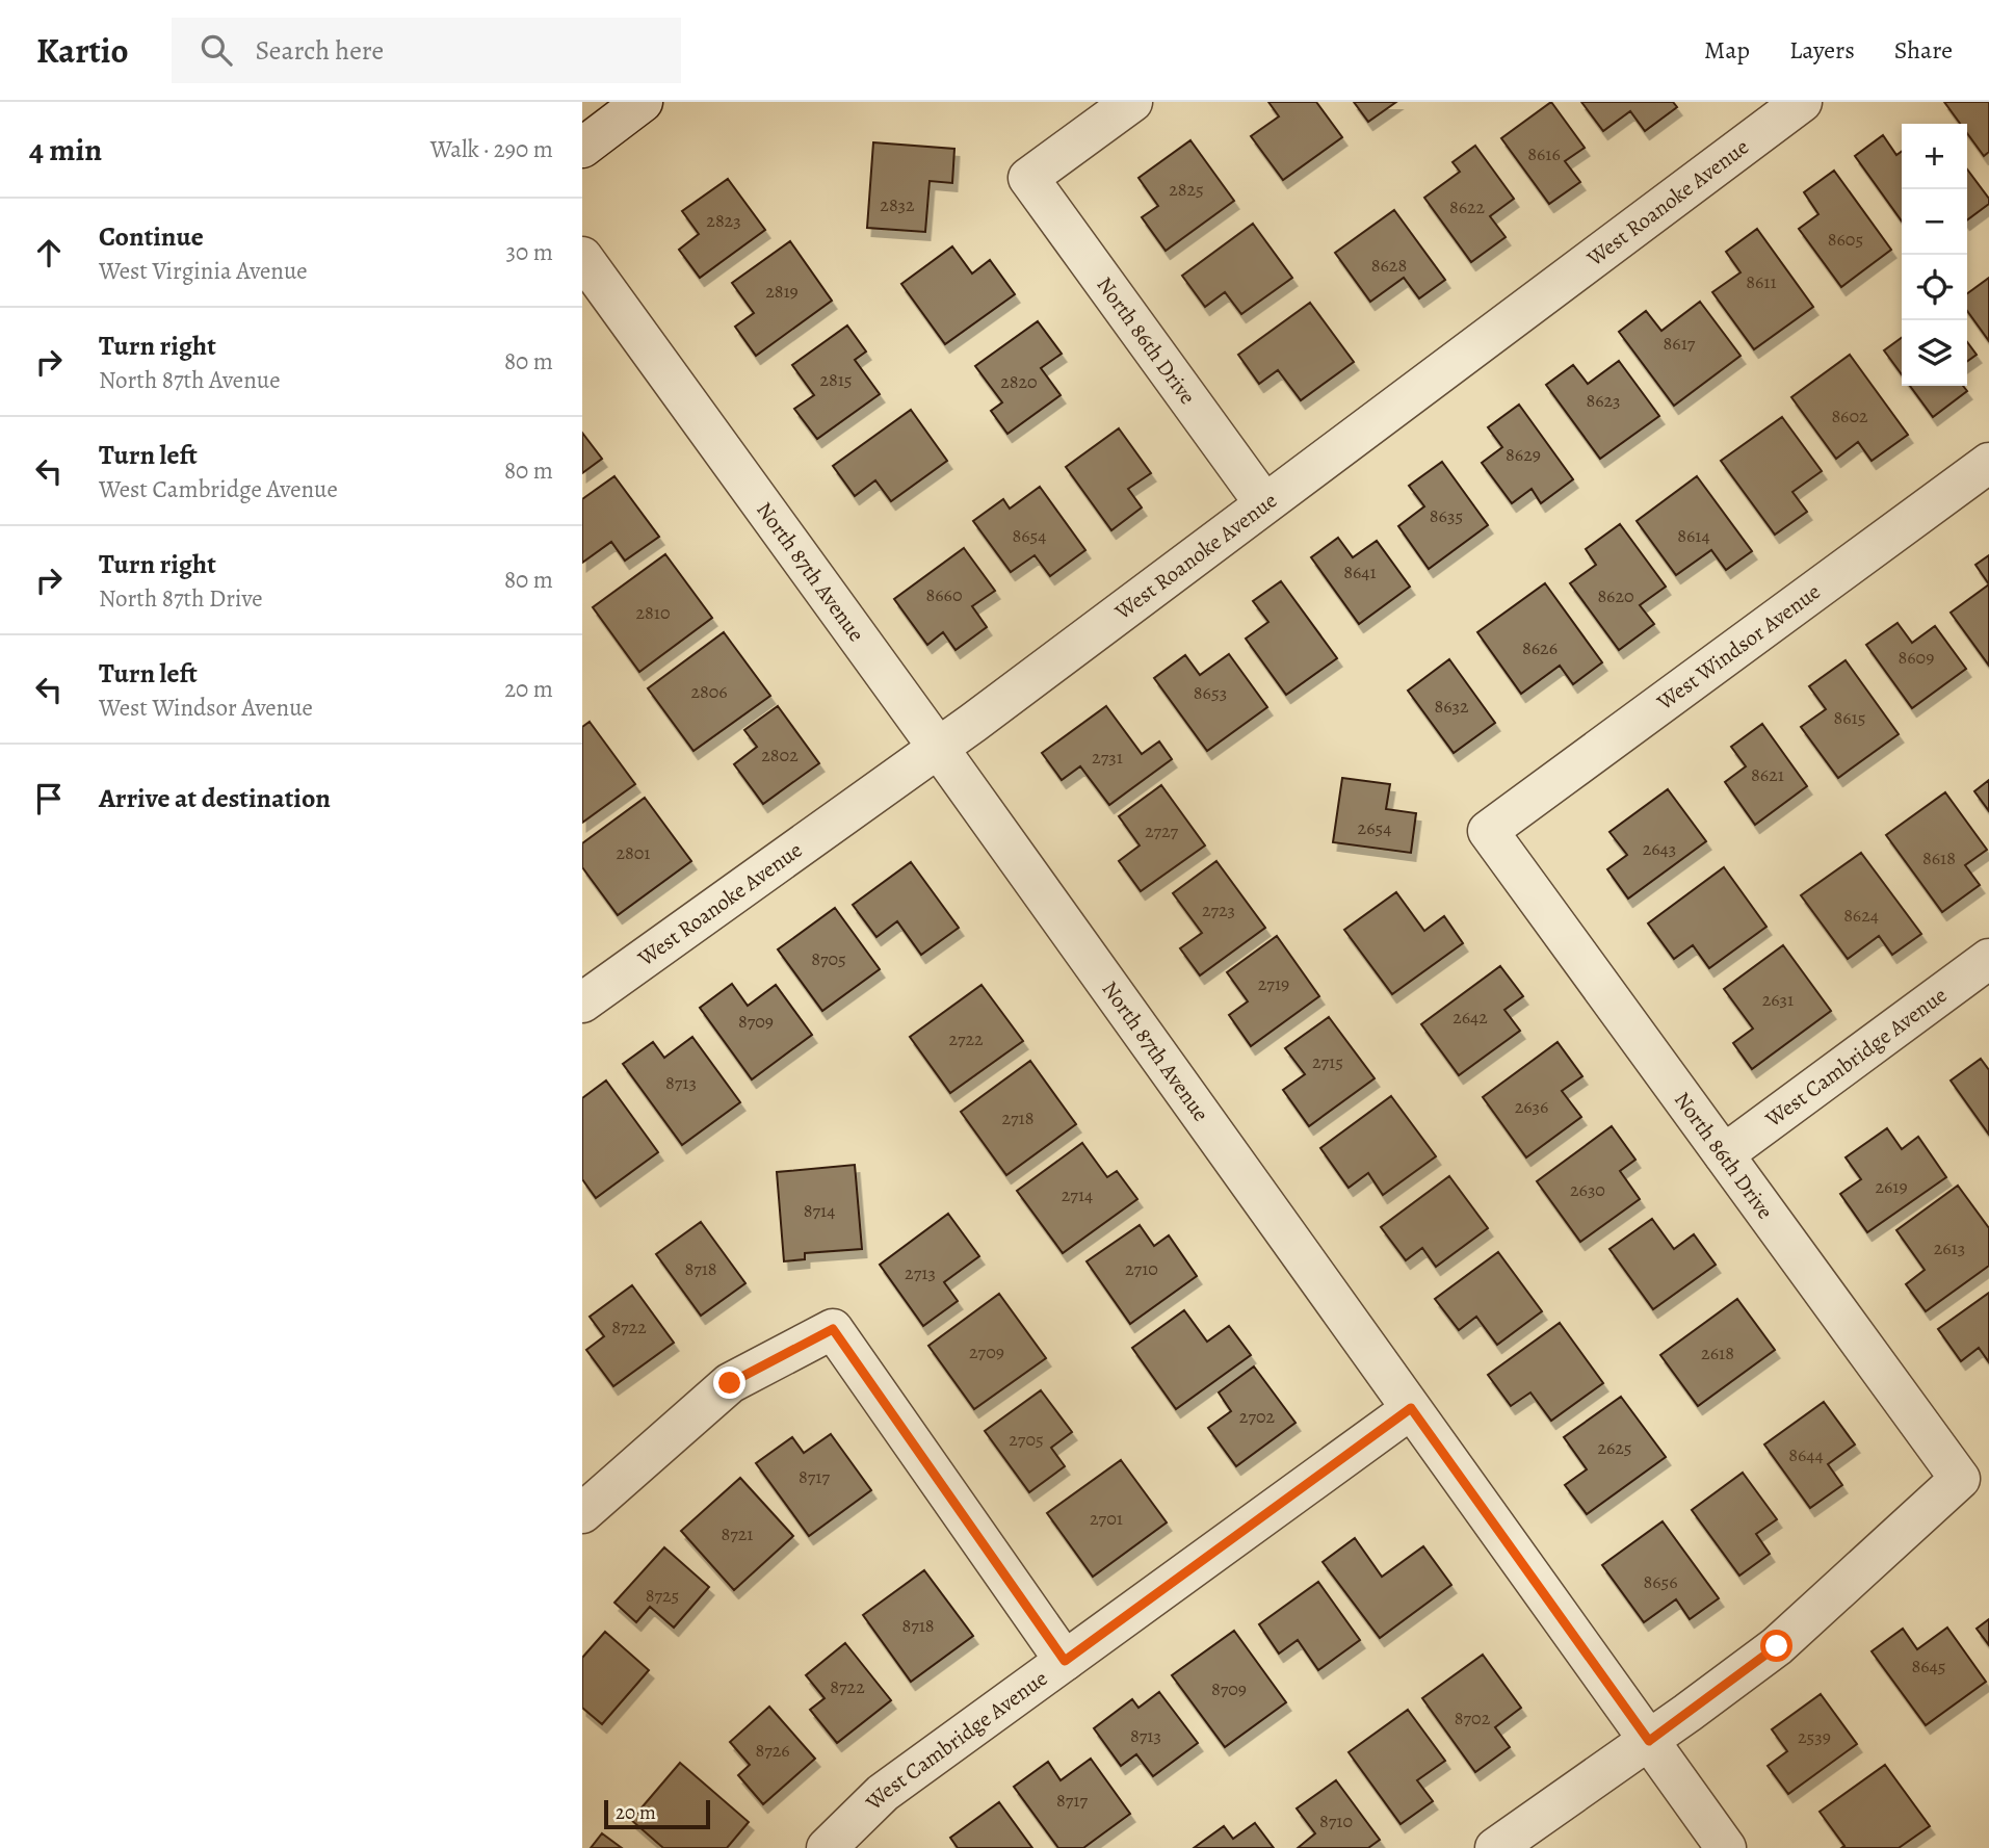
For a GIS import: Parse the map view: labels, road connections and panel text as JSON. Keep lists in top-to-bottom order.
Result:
{
  "streets": {
    "street": [
      "West Roanoke Avenue",
      "North 86th Drive",
      "North 87th Avenue",
      "West Windsor Avenue",
      "West Cambridge Avenue"
    ]
  },
  "crossings": [
    ["West Roanoke Avenue", "North 86th Drive"],
    ["West Roanoke Avenue", "North 87th Avenue"],
    ["North 86th Drive", "North 87th Avenue"],
    ["North 86th Drive", "West Windsor Avenue"],
    ["North 86th Drive", "West Cambridge Avenue"],
    ["North 87th Avenue", "West Cambridge Avenue"]
  ],
  "house_numbers": [
    "8616",
    "2825",
    "2832",
    "8622",
    "2823",
    "8605",
    "8628",
    "8611",
    "2819",
    "8617",
    "2815",
    "2820",
    "8623",
    "8602",
    "8629",
    "8635",
    "8654",
    "8614",
    "8641",
    "8660",
    "8620",
    "2810",
    "8626",
    "8609",
    "2806",
    "8653",
    "8632",
    "8615",
    "2802",
    "2731",
    "8621",
    "2654",
    "2727",
    "2643",
    "2801",
    "8618",
    "2723",
    "8624",
    "8705",
    "2719",
    "2631",
    "2642",
    "8709",
    "2722",
    "2715",
    "8713",
    "2636",
    "2718",
    "2619",
    "2630",
    "2714",
    "8714",
    "2613",
    "8718",
    "2710",
    "2713",
    "8722",
    "2709",
    "2618",
    "2702",
    "2705",
    "2625",
    "8644",
    "8717",
    "2701",
    "8721",
    "8656",
    "8725",
    "8718",
    "8645",
    "8722",
    "8709",
    "8702",
    "8713",
    "2539",
    "8726",
    "8717",
    "8710"
  ],
  "scale_bar": "20 m",
  "page": {
    "header": "Kartio",
    "search": "Search here",
    "nav": ["Map", "Layers", "Share"],
    "heading": ["4 min", "Walk · 290 m"],
    "map_buttons": ["+", "−"],
    "list": [
      ["Continue", "West Virginia Avenue", "30 m"],
      ["Turn right", "North 87th Avenue", "80 m"],
      ["Turn left", "West Cambridge Avenue", "80 m"],
      ["Turn right", "North 87th Drive", "80 m"],
      ["Turn left", "West Windsor Avenue", "20 m"],
      "Arrive at destination"
    ],
    "scale": "20 m"
  }
}
